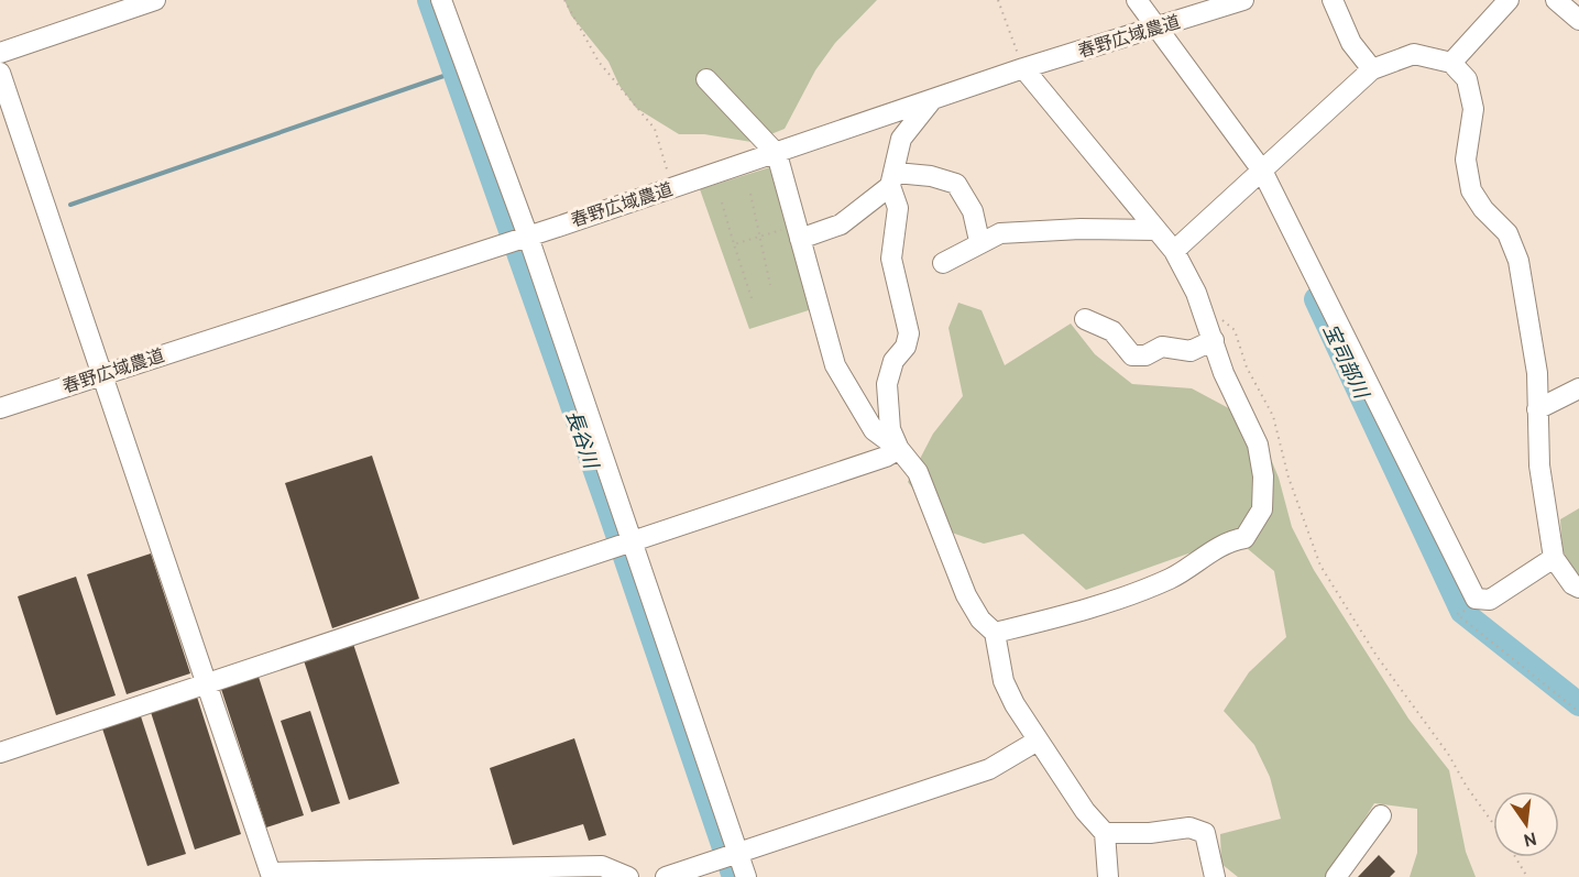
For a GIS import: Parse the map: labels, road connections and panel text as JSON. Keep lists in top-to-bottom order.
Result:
{
  "streets": {
    "street": ["春野広域農道"]
  },
  "water": ["宝司部川", "長谷川"],
  "north": "bottom"
}
